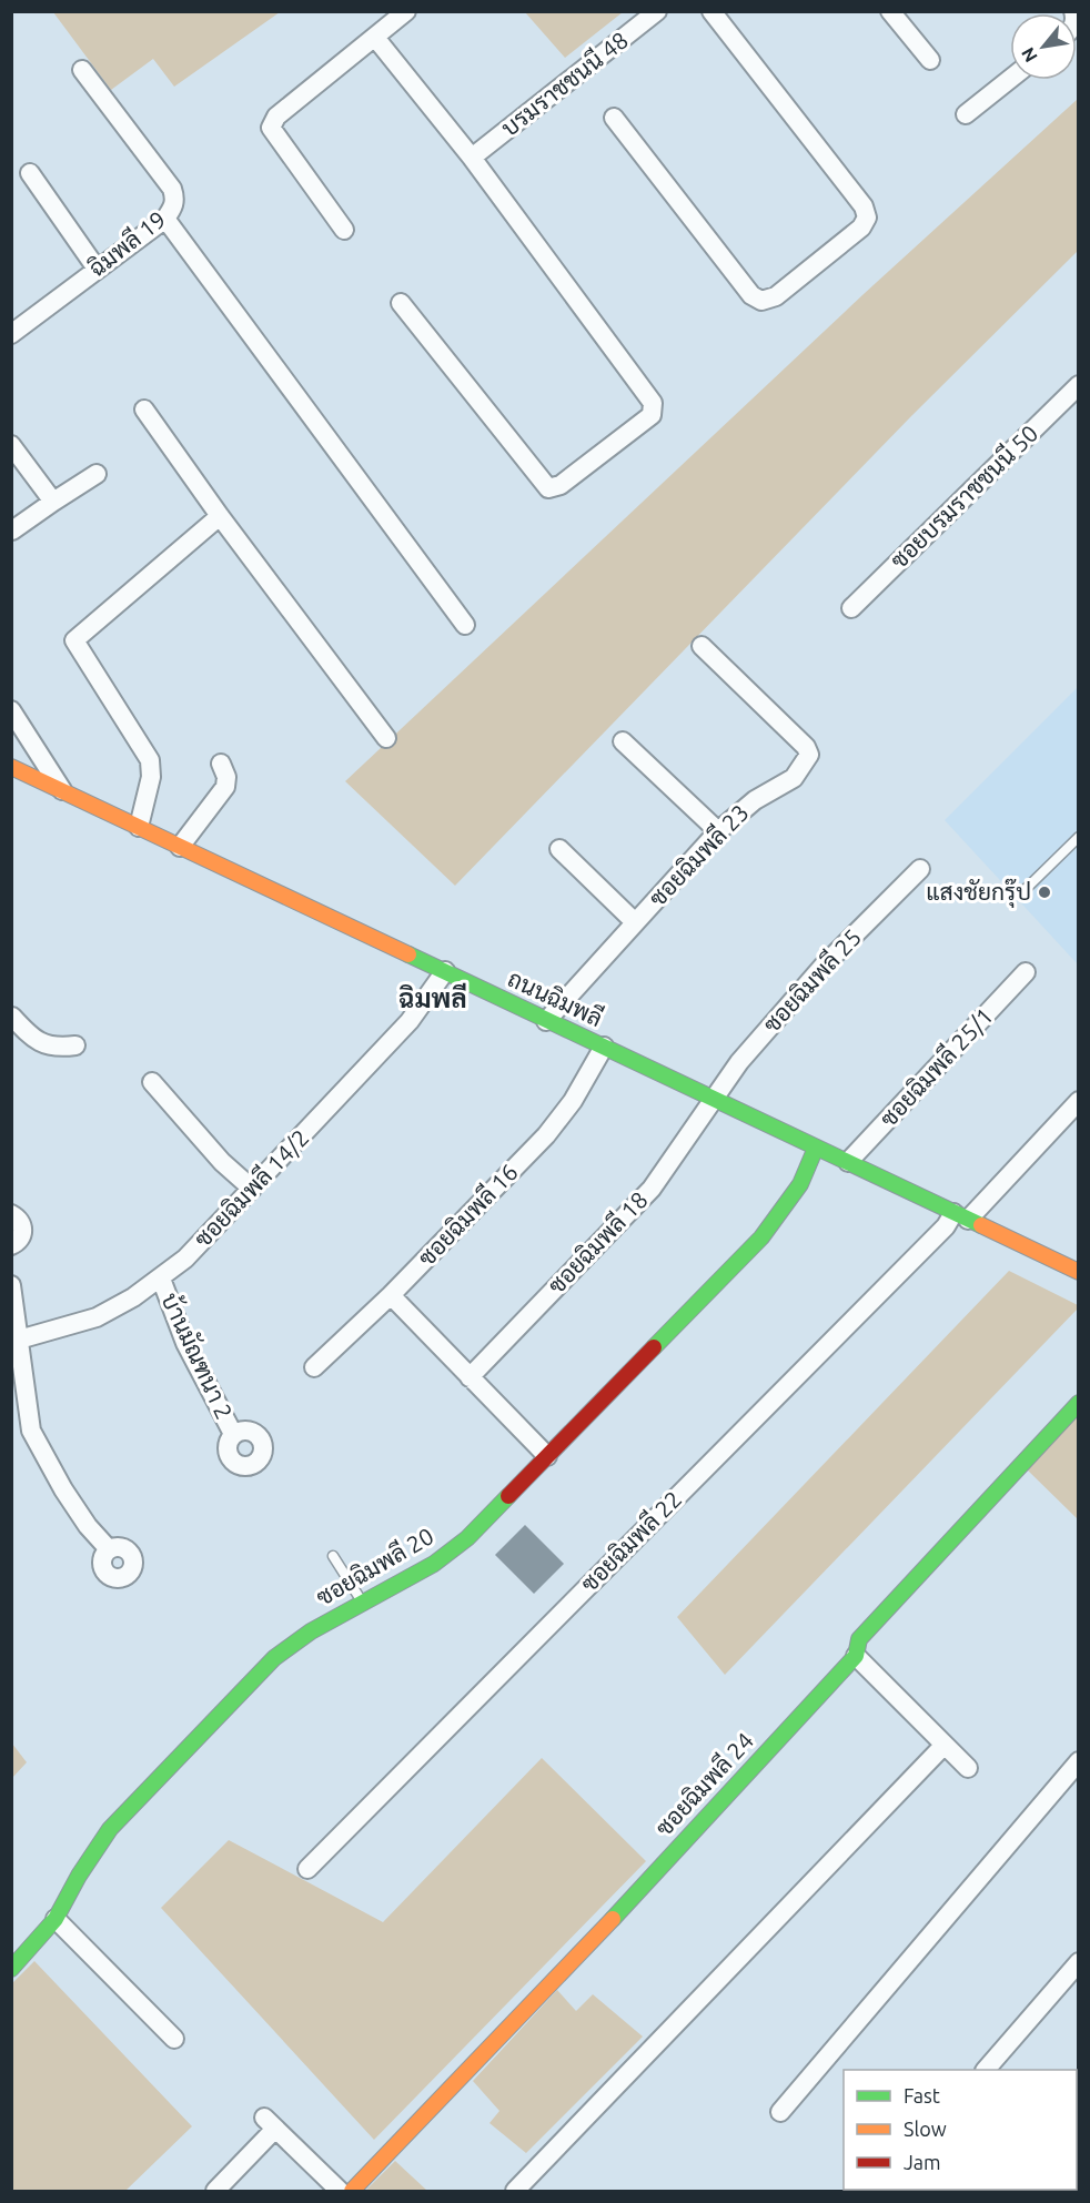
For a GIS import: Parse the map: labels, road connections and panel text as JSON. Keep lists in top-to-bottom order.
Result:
{
  "streets": {
    "street": [
      "บรมราชชนนี 48",
      "ฉิมพลี 19",
      "ซอยบรมราชชนนี 50",
      "ซอยฉิมพลี 23",
      "ซอยฉิมพลี 25",
      "ถนนฉิมพลี",
      "ซอยฉิมพลี 25/1",
      "ซอยฉิมพลี 14/2",
      "ซอยฉิมพลี 16",
      "ซอยฉิมพลี 18",
      "บ้านมัณฑนา 2",
      "ซอยฉิมพลี 22",
      "ซอยฉิมพลี 20",
      "ซอยฉิมพลี 24"
    ]
  },
  "crossings": [
    ["ซอยฉิมพลี 23", "ถนนฉิมพลี"],
    ["ซอยฉิมพลี 25", "ถนนฉิมพลี"],
    ["ซอยฉิมพลี 25", "ซอยฉิมพลี 18"],
    ["ถนนฉิมพลี", "ซอยฉิมพลี 25/1"],
    ["ถนนฉิมพลี", "ซอยฉิมพลี 14/2"],
    ["ถนนฉิมพลี", "ซอยฉิมพลี 16"],
    ["ถนนฉิมพลี", "ซอยฉิมพลี 18"],
    ["ถนนฉิมพลี", "ซอยฉิมพลี 22"],
    ["ถนนฉิมพลี", "ซอยฉิมพลี 20"],
    ["ซอยฉิมพลี 14/2", "บ้านมัณฑนา 2"]
  ],
  "districts": ["ฉิมพลี"],
  "places": ["แสงชัยกรุ๊ป"],
  "legend": ["Fast", "Slow", "Jam"],
  "north": "bottom left"
}
